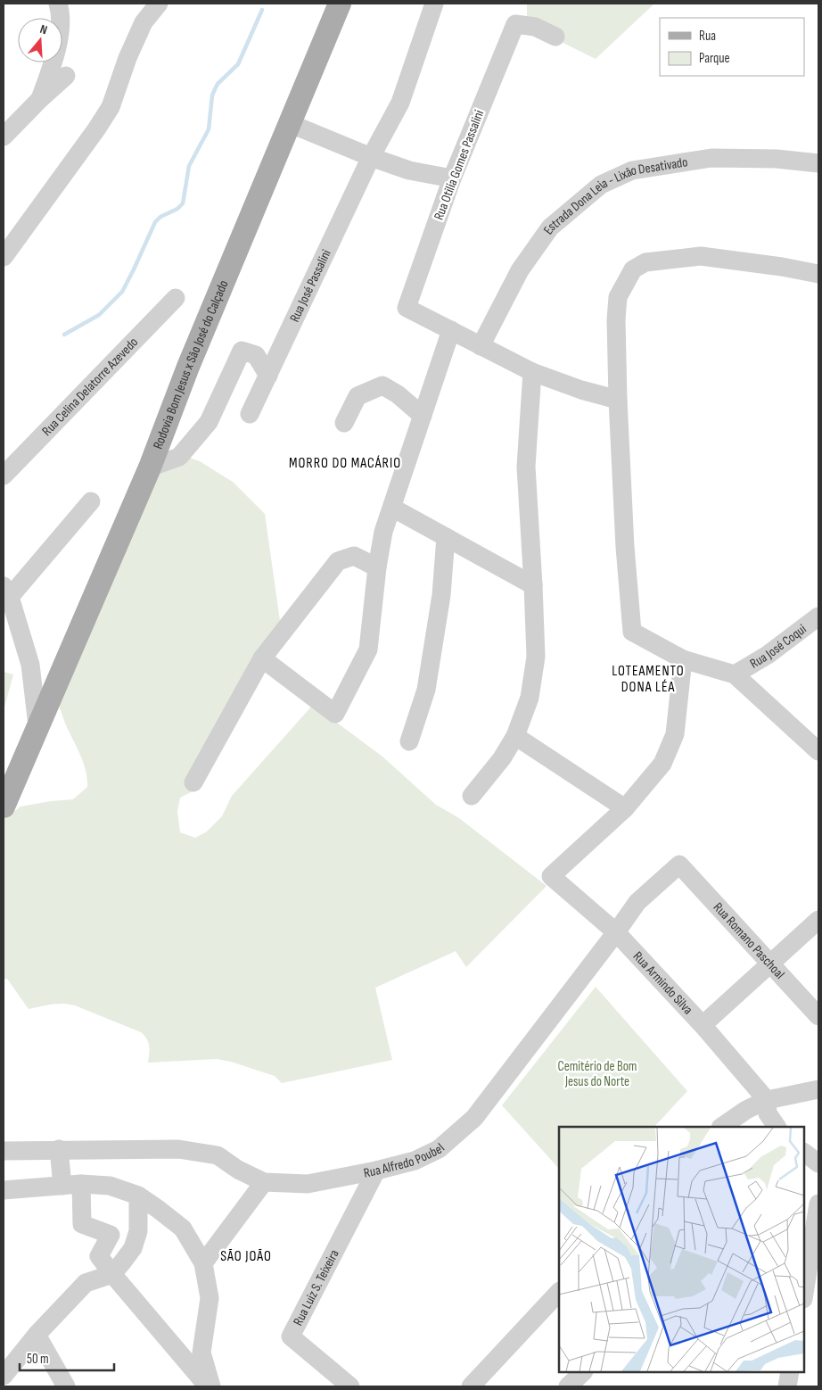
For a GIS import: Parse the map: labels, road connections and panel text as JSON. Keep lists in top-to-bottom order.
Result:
{
  "streets": {
    "main road": ["Rodovia Bom Jesus x São José do Calçado"],
    "street": [
      "Rua Otilia Gomes Passalini",
      "Estrada Dona Leia - Lixão Desativado",
      "Rua José Passalini",
      "Rua Celina Delatorre Azevedo",
      "Rua José Coqui",
      "Rua Romano Paschoal",
      "Rua Armindo Silva",
      "Rua Alfredo Poubel",
      "Rua Luiz S. Teixeira"
    ]
  },
  "crossings": [
    ["Rua Romano Paschoal", "Rua Alfredo Poubel"],
    ["Rua Armindo Silva", "Rua Alfredo Poubel"],
    ["Rua Alfredo Poubel", "Rua Luiz S. Teixeira"]
  ],
  "districts": ["MORRO DO MACÁRIO", "LOTEAMENTO DONA LÉA", "SÃO JOÃO"],
  "parks": ["Cemitério de Bom Jesus do Norte"],
  "legend": ["Rua", "Parque"],
  "scale_bar": "50 m",
  "north": "top"
}
